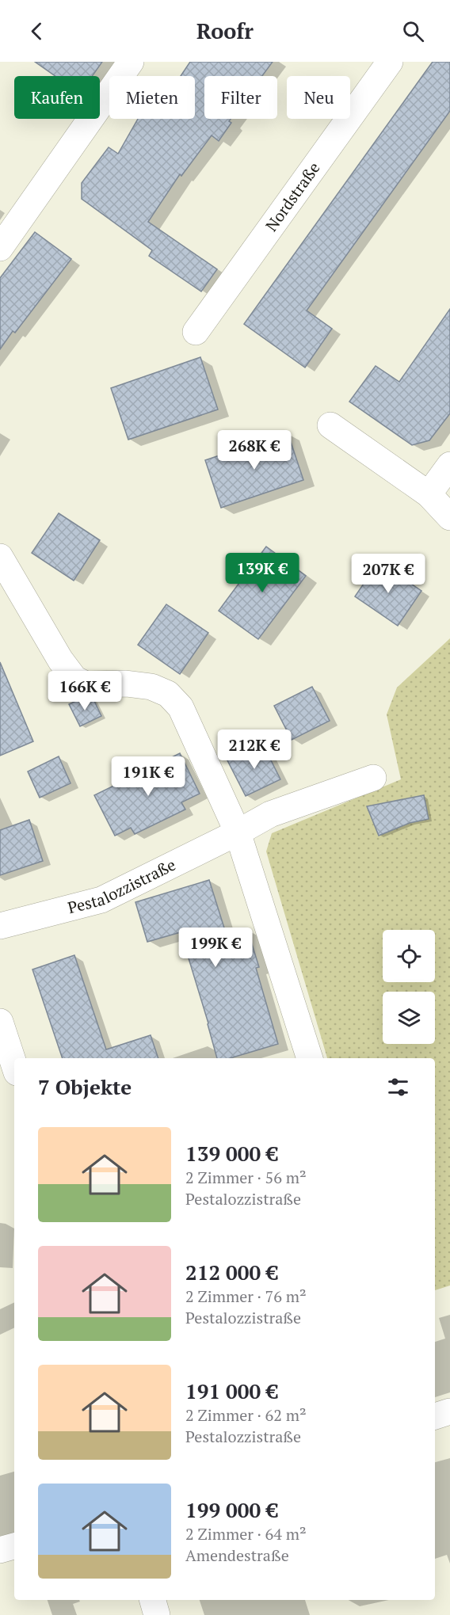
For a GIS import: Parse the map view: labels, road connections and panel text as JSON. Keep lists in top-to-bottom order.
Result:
{
  "streets": {
    "street": ["Nordstraße", "Pestalozzistraße"]
  },
  "page": {
    "header": "Roofr",
    "chip": [
      "Kaufen",
      "Mieten",
      "Filter",
      "Neu"
    ],
    "price": [
      "268K €",
      "139K €",
      "207K €",
      "166K €",
      "212K €",
      "191K €",
      "199K €"
    ],
    "heading": "7 Objekte",
    "list": [
      {
        "name": "139 000 €",
        "note": "2 Zimmer · 56 m² · Pestalozzistraße"
      },
      {
        "name": "212 000 €",
        "note": "2 Zimmer · 76 m² · Pestalozzistraße"
      },
      {
        "name": "191 000 €",
        "note": "2 Zimmer · 62 m² · Pestalozzistraße"
      },
      {
        "name": "199 000 €",
        "note": "2 Zimmer · 64 m² · Amendestraße"
      }
    ]
  }
}
